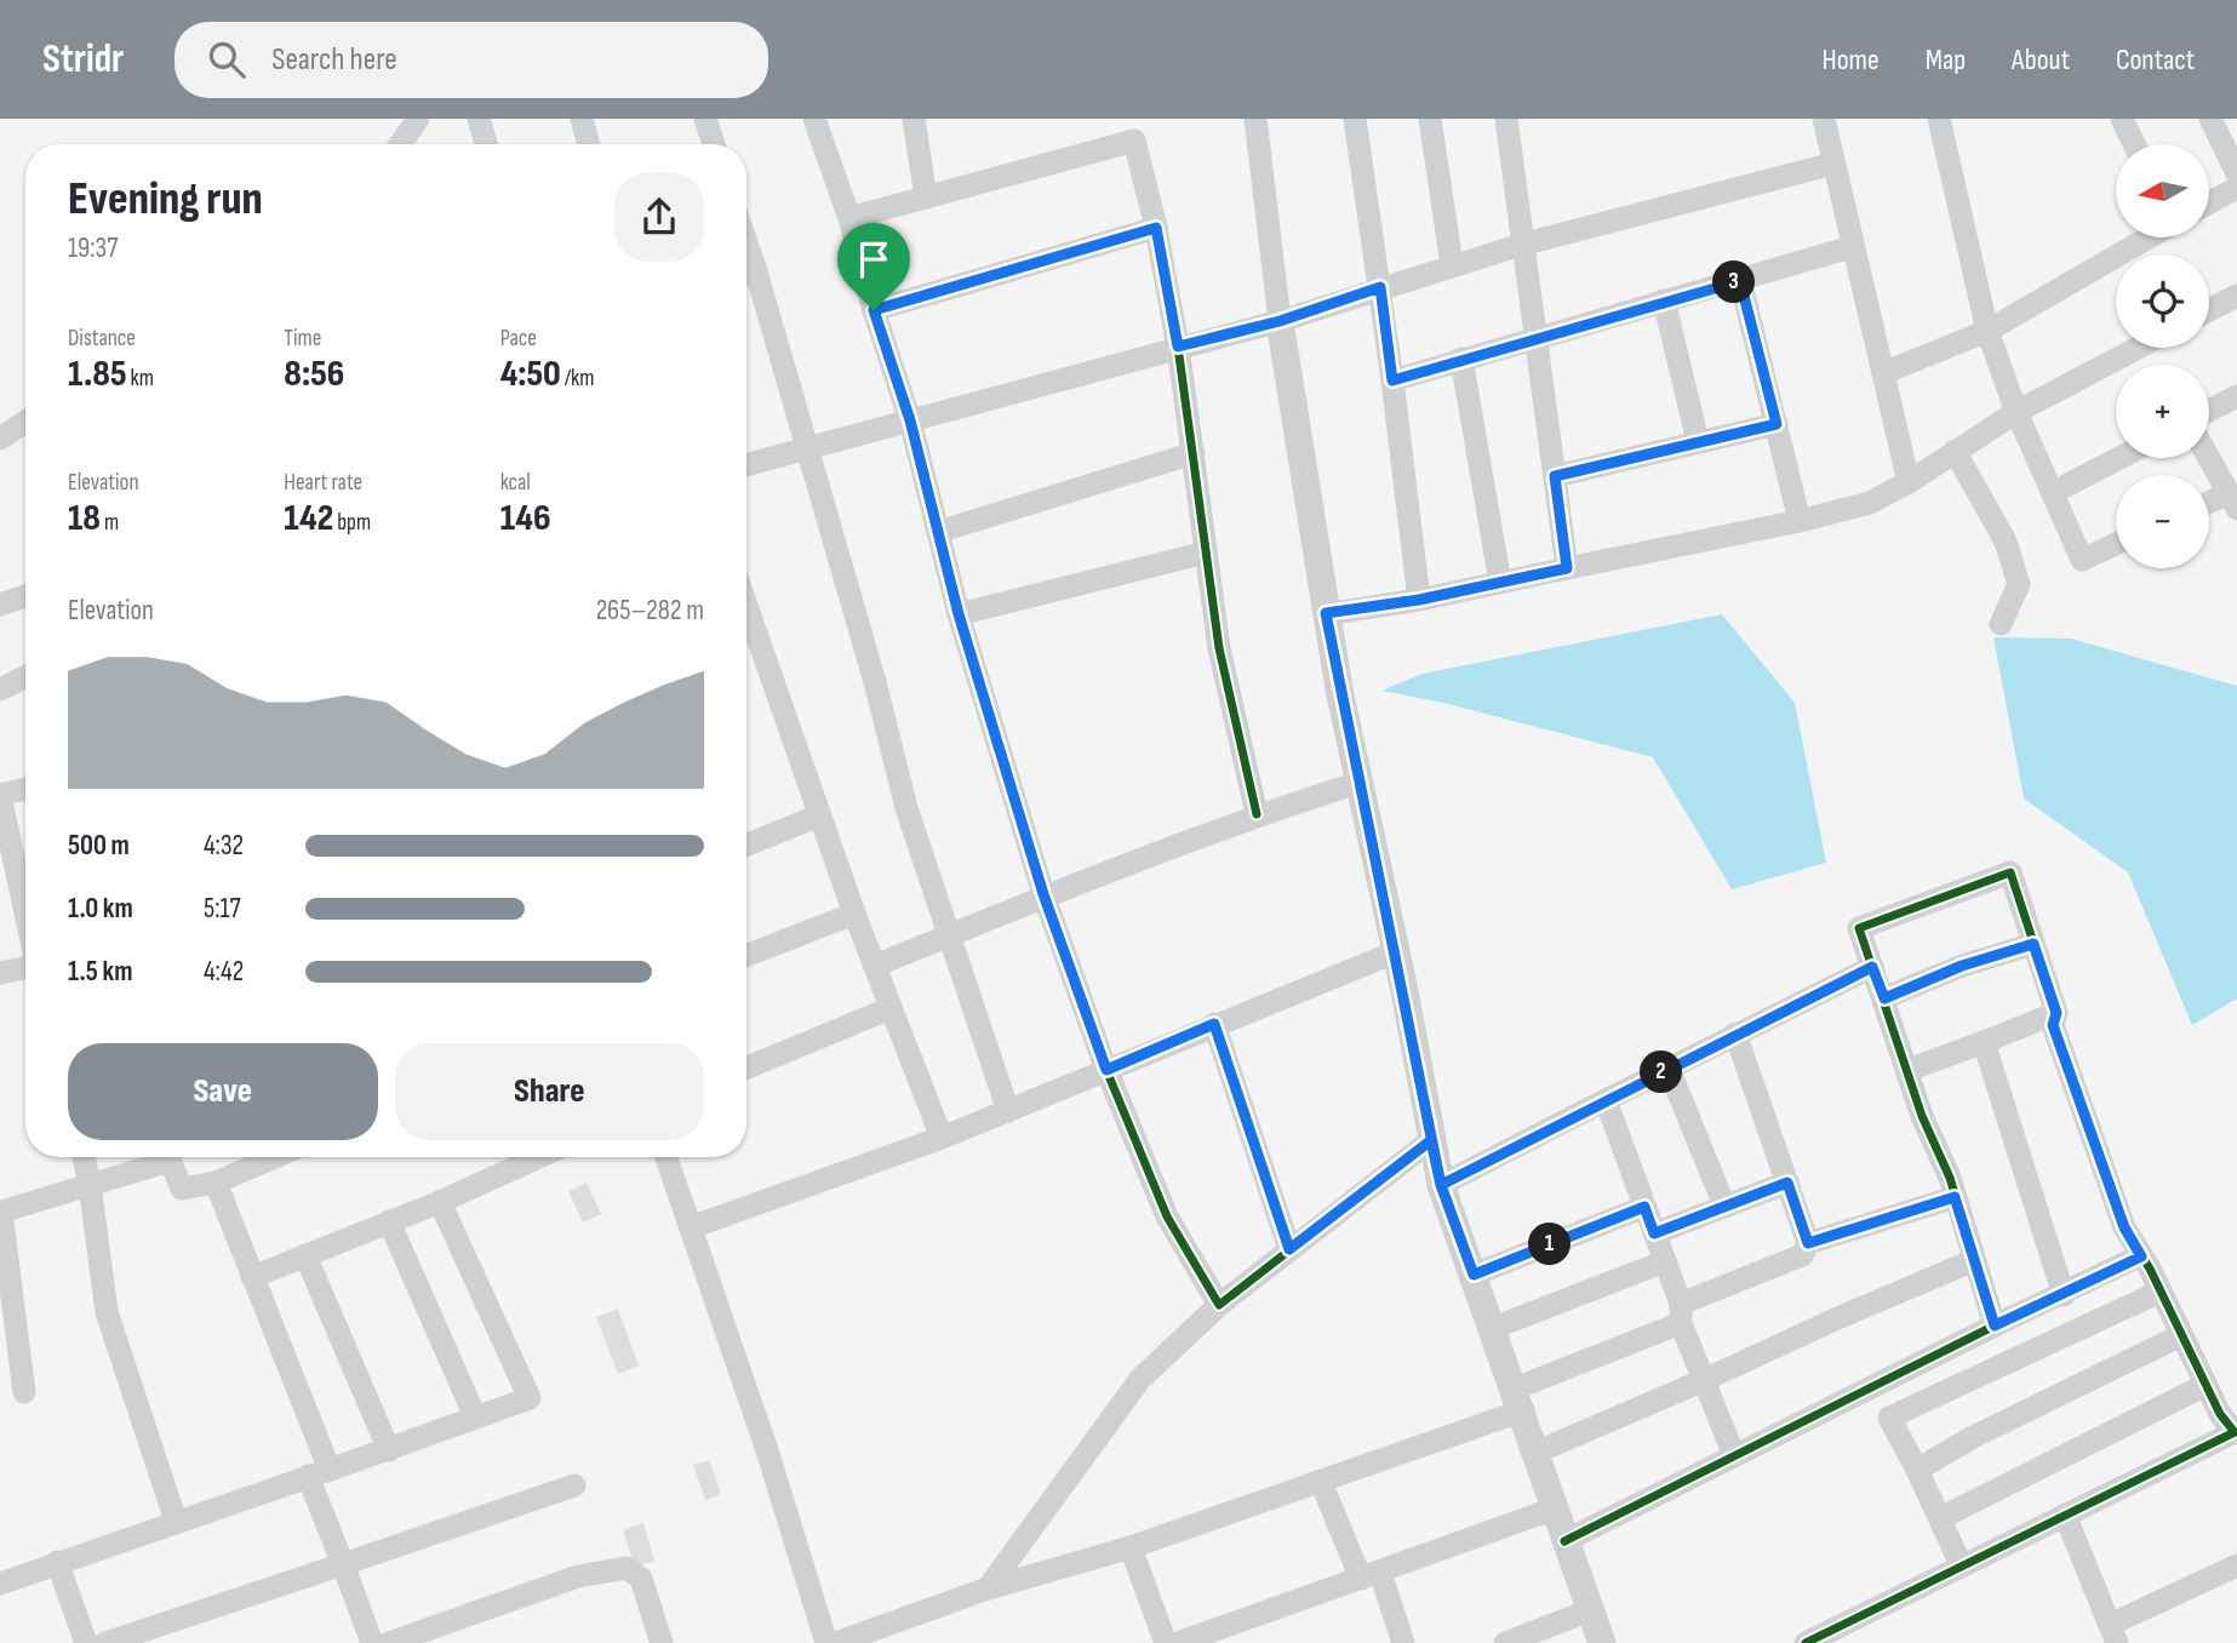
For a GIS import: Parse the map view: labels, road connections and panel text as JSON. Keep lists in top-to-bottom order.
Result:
{
  "north": "left",
  "page": {
    "header": "Stridr",
    "search": "Search here",
    "nav": [
      "Home",
      "Map",
      "About",
      "Contact"
    ],
    "map_buttons": ["+", "−"],
    "heading": ["Evening run", "19:37"],
    "pins": ["3", "2", "1"],
    "stats": [
      ["Distance", "1.85 km"],
      ["Time", "8:56"],
      ["Pace", "4:50 /km"],
      ["Elevation", "18 m"],
      ["Heart rate", "142 bpm"],
      ["kcal", "146"]
    ],
    "chart": ["Elevation", "265–282 m"],
    "list": [
      {
        "name": "500 m",
        "note": "4:32"
      },
      {
        "name": "1.0 km",
        "note": "5:17"
      },
      {
        "name": "1.5 km",
        "note": "4:42"
      }
    ],
    "buttons": ["Save", "Share"]
  }
}
